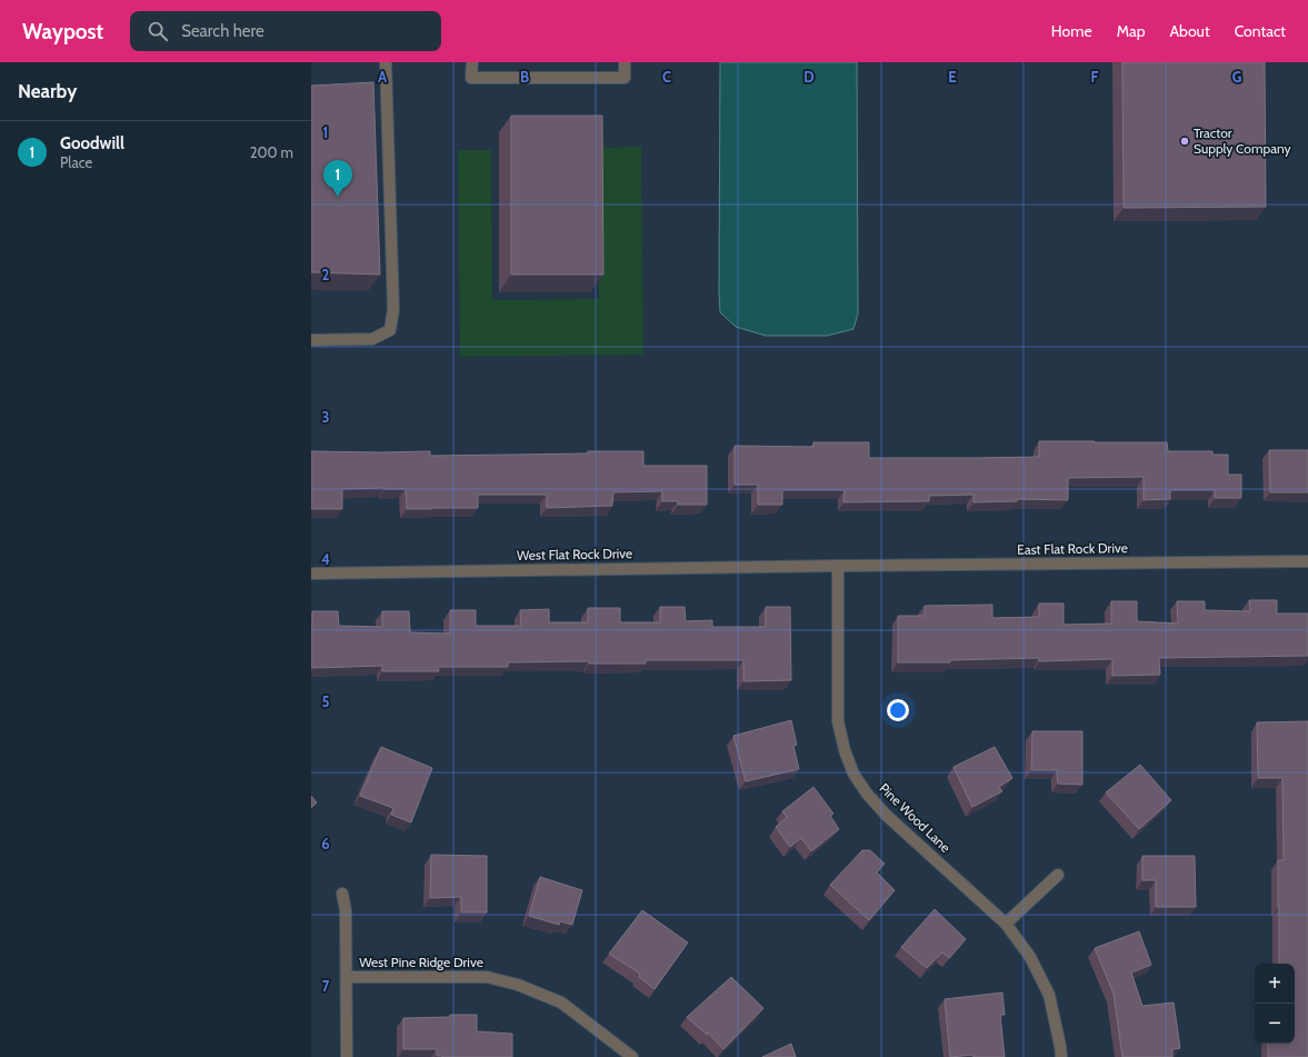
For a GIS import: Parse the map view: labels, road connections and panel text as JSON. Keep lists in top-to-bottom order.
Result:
{
  "streets": {
    "street": [
      "East Flat Rock Drive",
      "West Flat Rock Drive",
      "Pine Wood Lane",
      "West Pine Ridge Drive"
    ]
  },
  "crossings": [
    ["East Flat Rock Drive", "West Flat Rock Drive"],
    ["East Flat Rock Drive", "Pine Wood Lane"],
    ["West Flat Rock Drive", "Pine Wood Lane"]
  ],
  "places": ["Tractor Supply Company"],
  "page": {
    "header": "Waypost",
    "search": "Search here",
    "nav": [
      "Home",
      "Map",
      "About",
      "Contact"
    ],
    "heading": "Nearby",
    "list": [
      {
        "mark": "1",
        "name": "Goodwill",
        "note": "Place",
        "value": "200 m"
      }
    ],
    "pins": "1",
    "map_buttons": ["+", "−"]
  },
  "grid": {
    "columns": [
      "A",
      "B",
      "C",
      "D",
      "E",
      "F",
      "G"
    ],
    "rows": [
      "1",
      "2",
      "3",
      "4",
      "5",
      "6",
      "7"
    ]
  }
}
